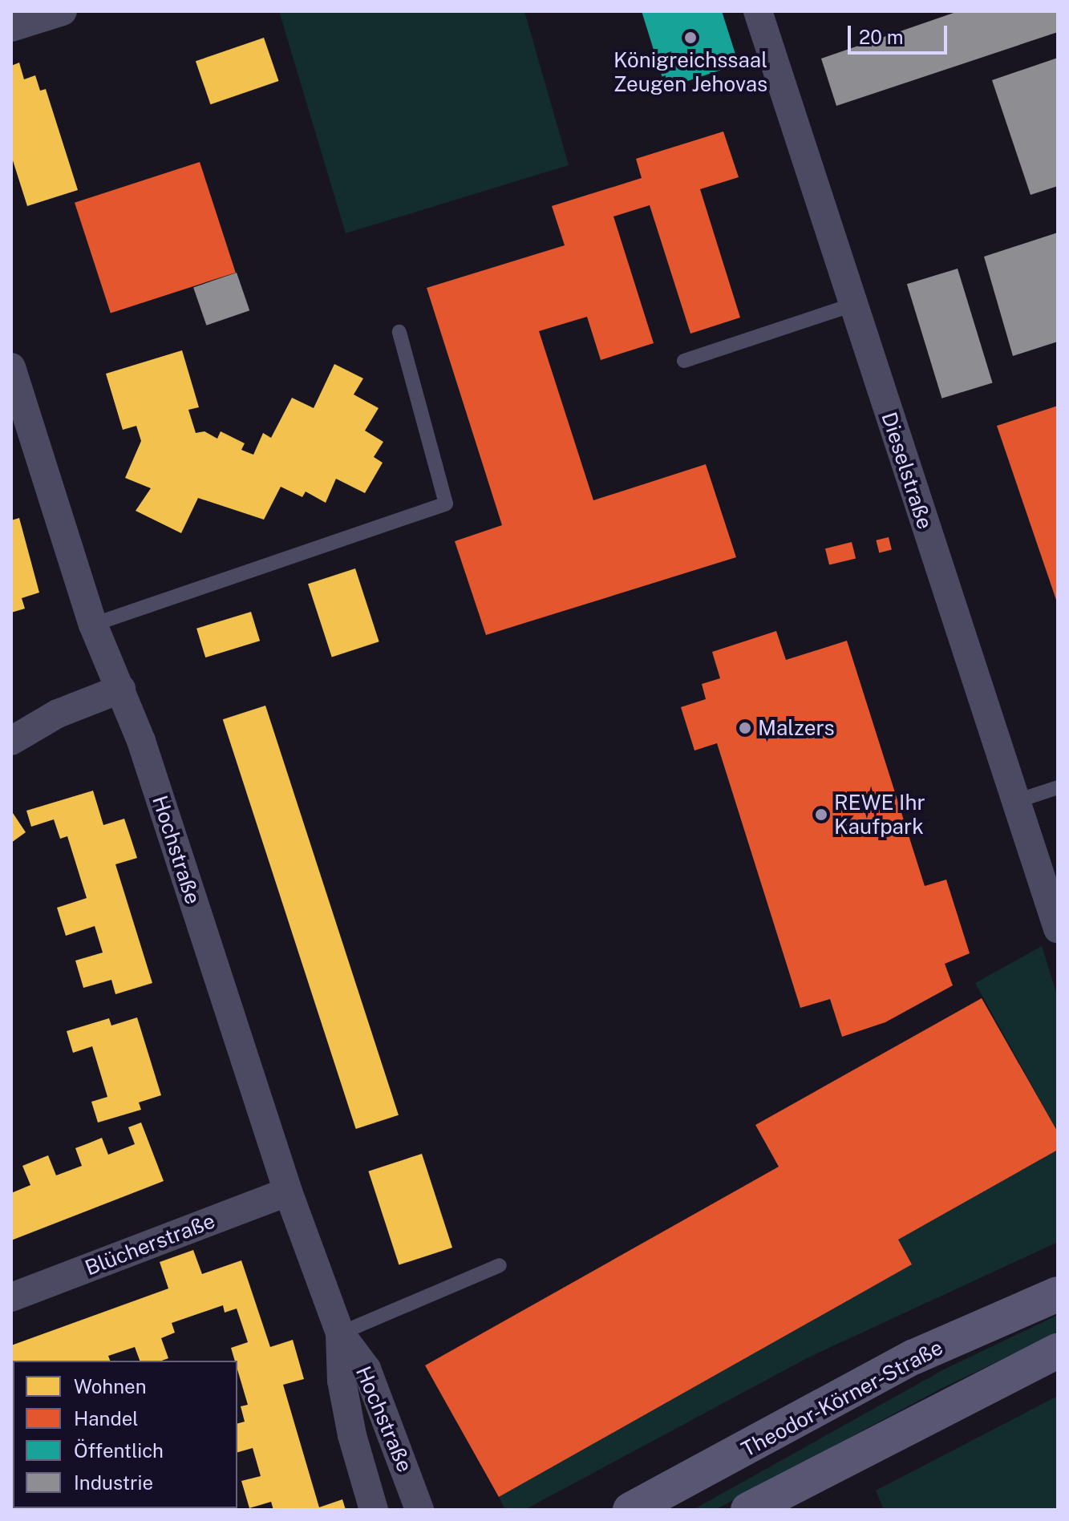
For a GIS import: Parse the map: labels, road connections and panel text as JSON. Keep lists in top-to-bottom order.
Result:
{
  "streets": {
    "main road": ["Theodor-Körner-Straße"],
    "street": ["Dieselstraße", "Hochstraße", "Blücherstraße"]
  },
  "crossings": [
    ["Hochstraße", "Blücherstraße"]
  ],
  "places": ["Königreichssaal Zeugen Jehovas", "Malzers", "REWE Ihr Kaufpark"],
  "legend": [
    "Wohnen",
    "Handel",
    "Öffentlich",
    "Industrie"
  ],
  "scale_bar": "20 m"
}
